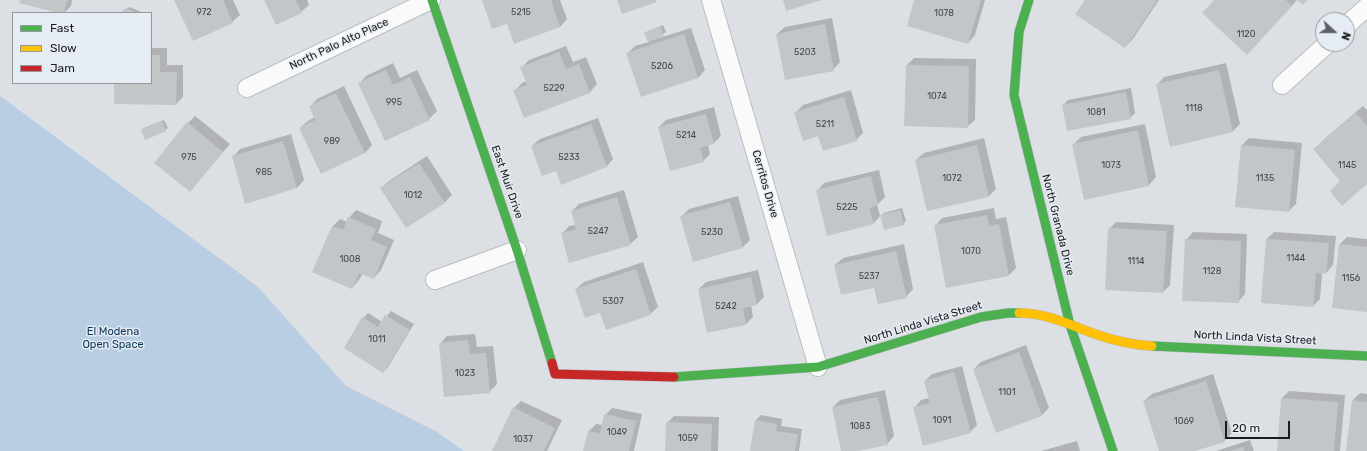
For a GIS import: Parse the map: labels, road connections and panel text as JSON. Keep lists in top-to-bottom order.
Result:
{
  "streets": {
    "street": [
      "North Palo Alto Place",
      "East Muir Drive",
      "Cerritos Drive",
      "North Granada Drive",
      "North Linda Vista Street"
    ]
  },
  "crossings": [
    ["North Palo Alto Place", "East Muir Drive"],
    ["East Muir Drive", "North Linda Vista Street"],
    ["Cerritos Drive", "North Linda Vista Street"],
    ["North Granada Drive", "North Linda Vista Street"]
  ],
  "parks": ["El Modena Open Space"],
  "house_numbers": [
    "972",
    "5215",
    "1078",
    "1120",
    "5203",
    "5206",
    "5229",
    "1074",
    "995",
    "1118",
    "1081",
    "5211",
    "5214",
    "989",
    "975",
    "5233",
    "1073",
    "1145",
    "985",
    "1072",
    "1135",
    "1012",
    "5225",
    "5247",
    "5230",
    "1070",
    "1144",
    "1008",
    "1114",
    "1128",
    "5237",
    "1156",
    "5307",
    "5242",
    "1011",
    "1023",
    "1101",
    "1091",
    "1069",
    "1083",
    "1049",
    "1059",
    "1037"
  ],
  "legend": ["Fast", "Slow", "Jam"],
  "scale_bar": "20 m",
  "north": "right"
}
